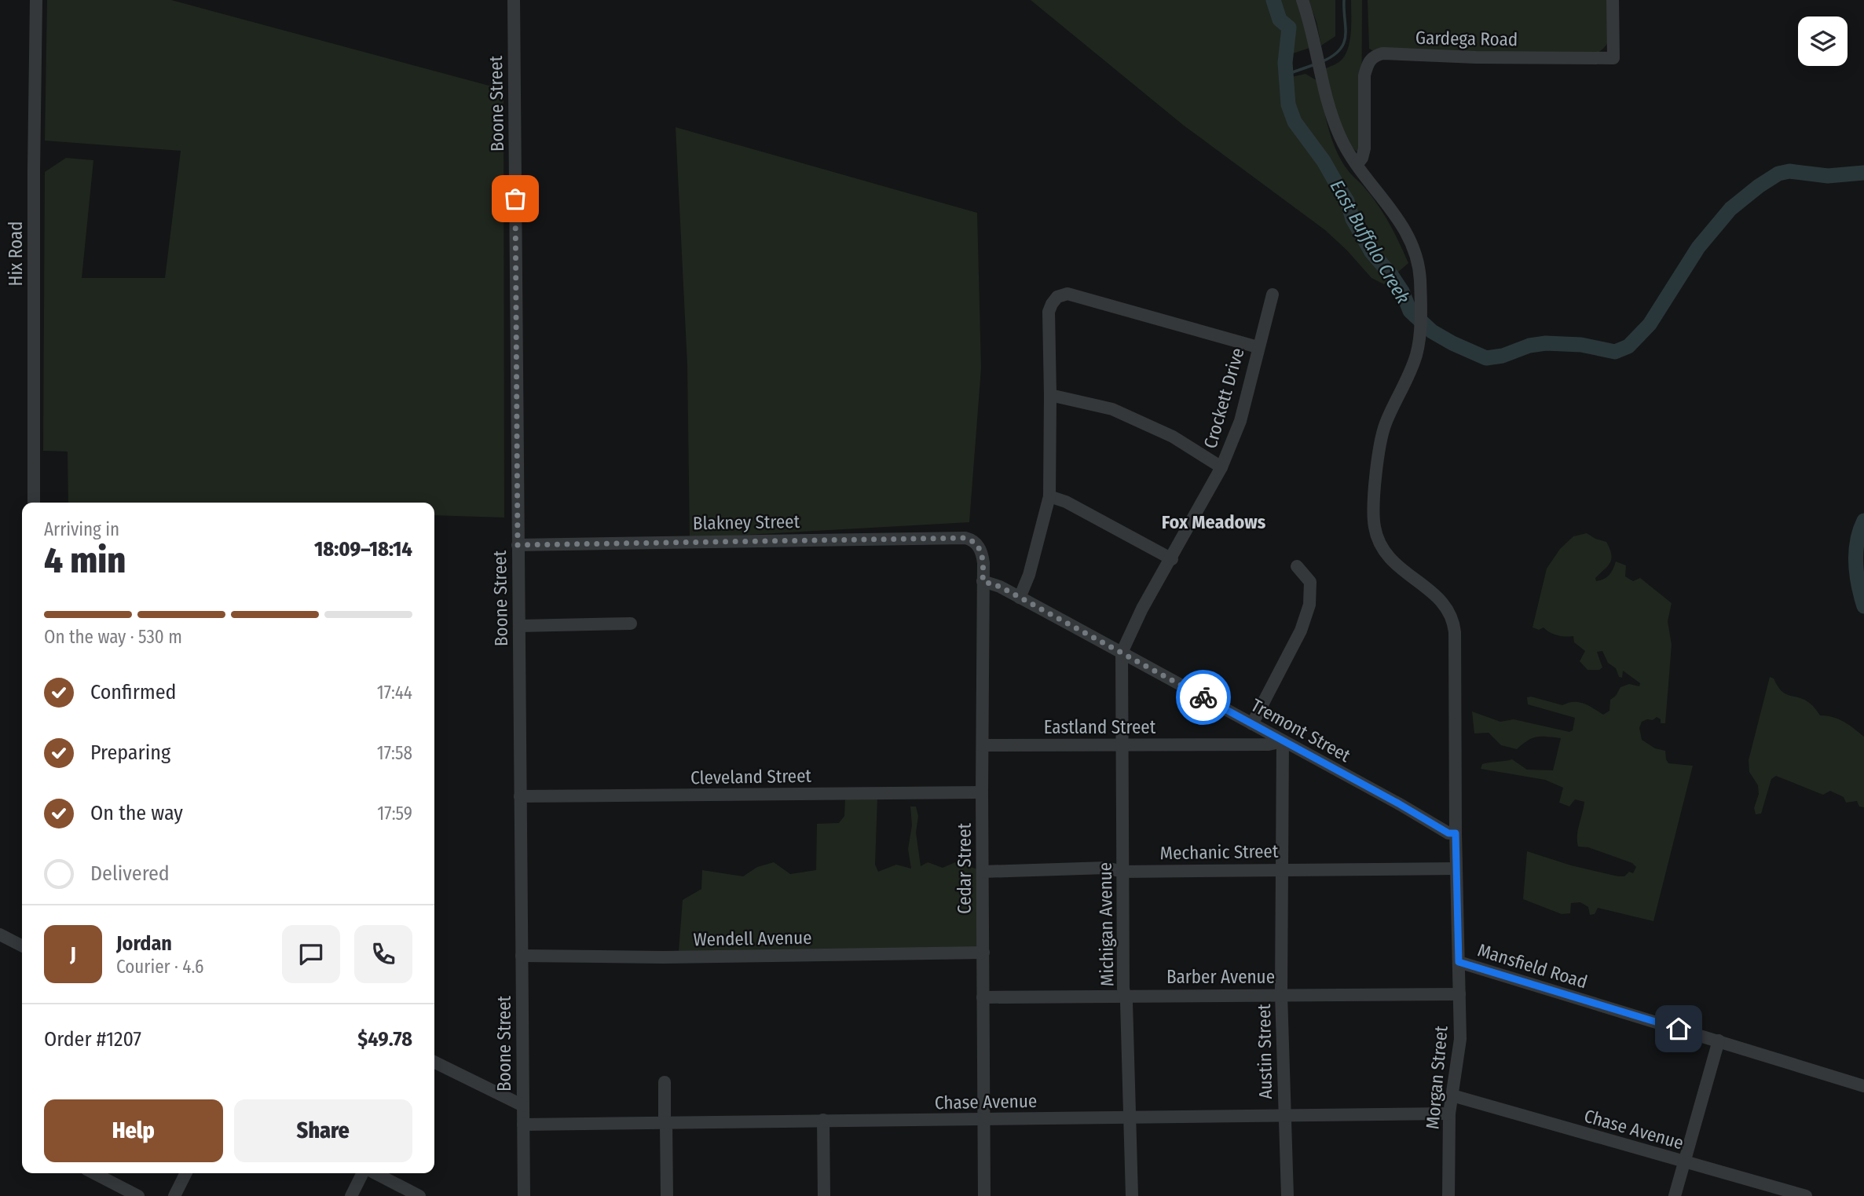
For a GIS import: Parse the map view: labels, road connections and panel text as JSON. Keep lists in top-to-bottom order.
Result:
{
  "streets": {
    "street": [
      "Gardega Road",
      "Boone Street",
      "Hix Road",
      "Crockett Drive",
      "Blakney Street",
      "Eastland Street",
      "Tremont Street",
      "Cleveland Street",
      "Mechanic Street",
      "Cedar Street",
      "Michigan Avenue",
      "Wendell Avenue",
      "Mansfield Road",
      "Barber Avenue",
      "Austin Street",
      "Morgan Street",
      "Chase Avenue"
    ]
  },
  "crossings": [
    ["Gardega Road", "Mansfield Road"],
    ["Boone Street", "Blakney Street"],
    ["Boone Street", "Cleveland Street"],
    ["Boone Street", "Wendell Avenue"],
    ["Boone Street", "Chase Avenue"],
    ["Crockett Drive", "Tremont Street"],
    ["Crockett Drive", "Michigan Avenue"],
    ["Blakney Street", "Cedar Street"],
    ["Eastland Street", "Tremont Street"],
    ["Eastland Street", "Cedar Street"],
    ["Eastland Street", "Michigan Avenue"],
    ["Eastland Street", "Austin Street"],
    ["Tremont Street", "Cedar Street"],
    ["Tremont Street", "Michigan Avenue"],
    ["Tremont Street", "Mansfield Road"],
    ["Tremont Street", "Austin Street"],
    ["Cleveland Street", "Cedar Street"],
    ["Mechanic Street", "Cedar Street"],
    ["Mechanic Street", "Michigan Avenue"],
    ["Mechanic Street", "Mansfield Road"],
    ["Mechanic Street", "Austin Street"],
    ["Cedar Street", "Wendell Avenue"],
    ["Cedar Street", "Barber Avenue"],
    ["Cedar Street", "Chase Avenue"],
    ["Michigan Avenue", "Barber Avenue"],
    ["Michigan Avenue", "Chase Avenue"],
    ["Mansfield Road", "Morgan Street"],
    ["Barber Avenue", "Austin Street"],
    ["Barber Avenue", "Morgan Street"],
    ["Austin Street", "Chase Avenue"],
    ["Morgan Street", "Chase Avenue"]
  ],
  "districts": ["Fox Meadows"],
  "water": ["East Buffalo Creek"],
  "page": {
    "heading": ["4 min", "Arriving in", "18:09–18:14"],
    "panel": [
      "Jordan",
      "Courier · 4.6",
      "Order #1207",
      "$49.78"
    ],
    "bar": "On the way · 530 m",
    "list": [
      ["Confirmed", "17:44"],
      ["Preparing", "17:58"],
      ["On the way", "17:59"],
      "Delivered"
    ],
    "round": "J",
    "buttons": ["Help", "Share"]
  }
}
